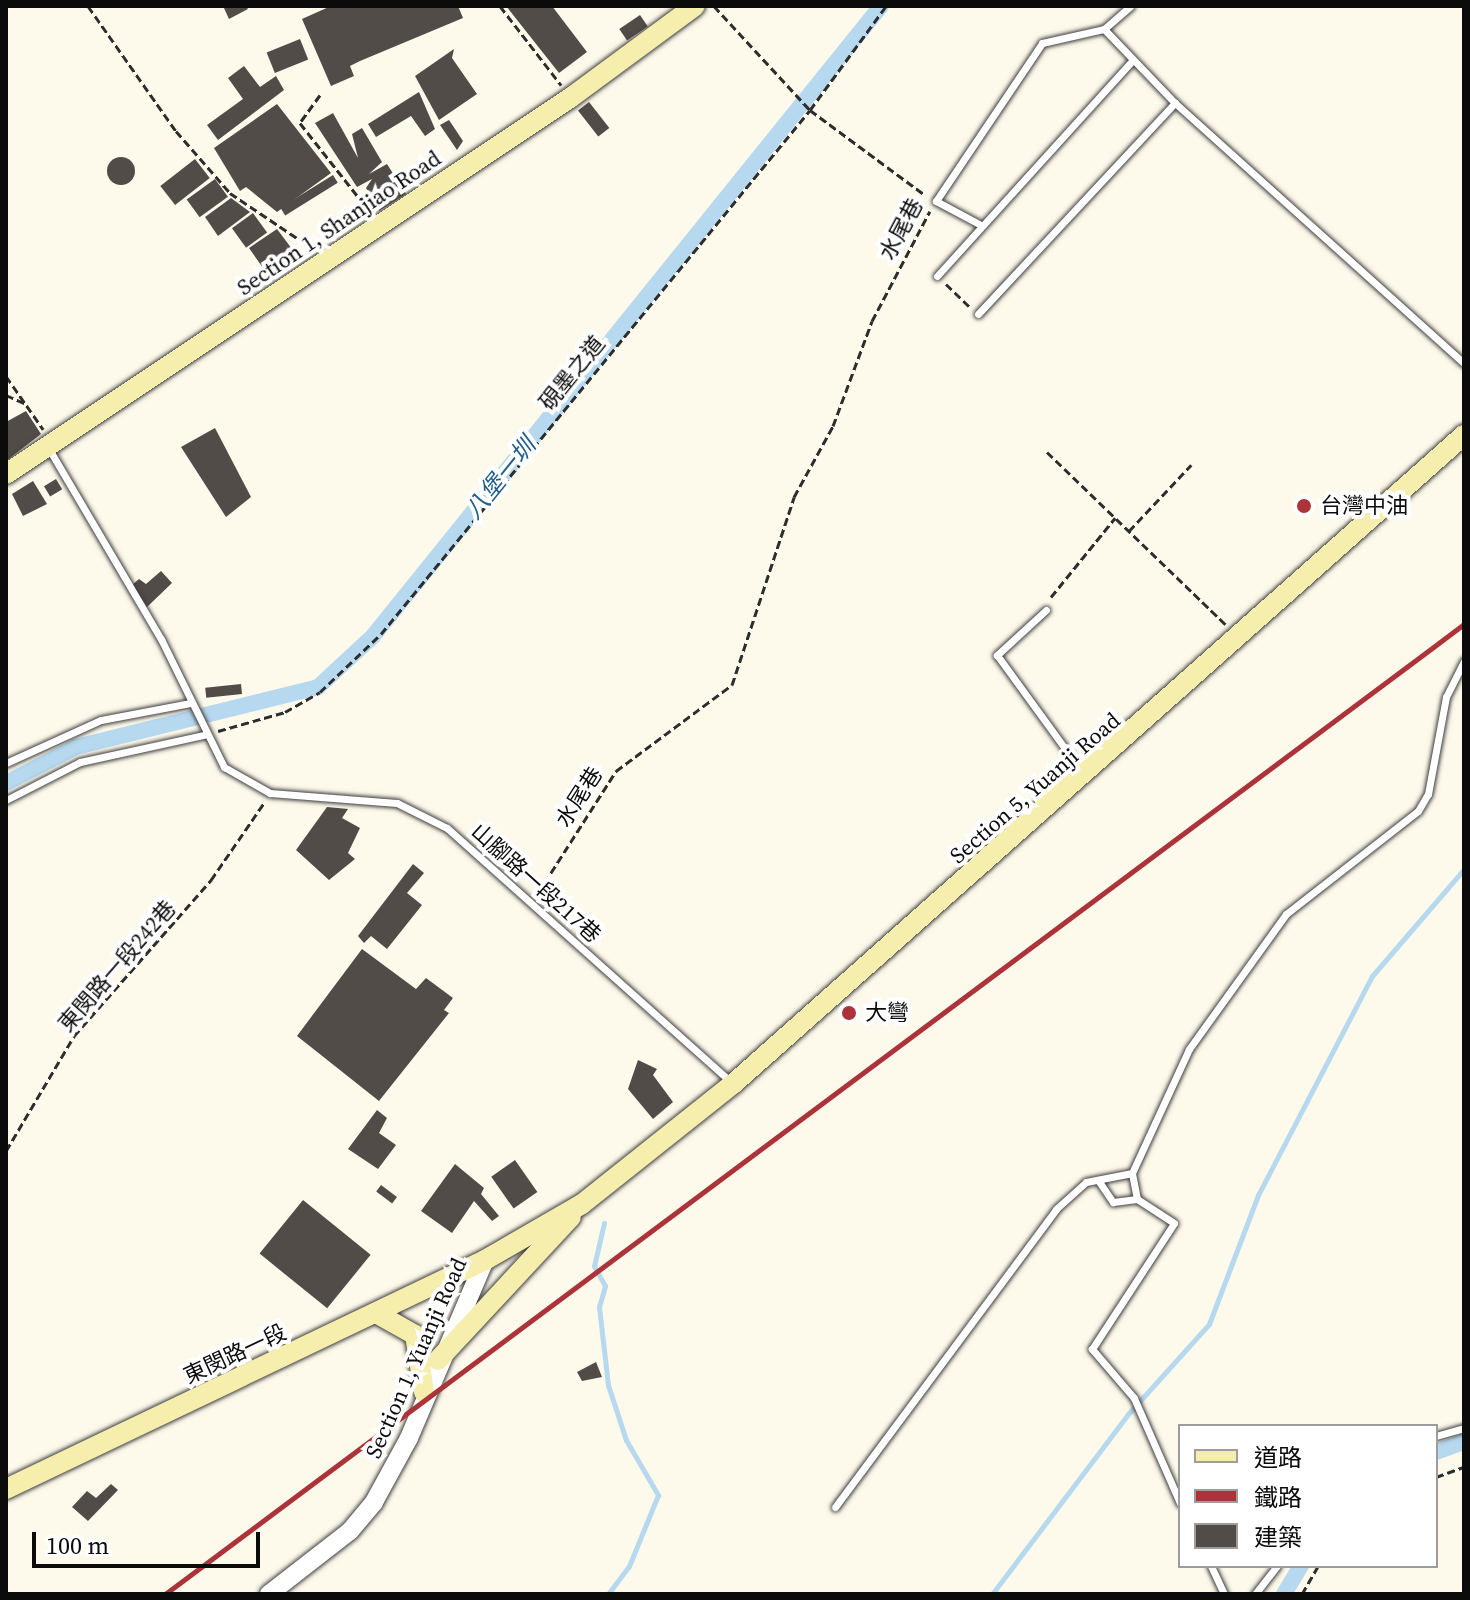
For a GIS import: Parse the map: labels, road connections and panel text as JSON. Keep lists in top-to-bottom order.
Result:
{
  "streets": {
    "main road": [
      "Section 1, Shanjiao Road",
      "Section 5, Yuanji Road",
      "東閔路一段",
      "Section 1, Yuanji Road"
    ],
    "lane": ["水尾巷", "山腳路一段217巷"],
    "path": ["硯墨之道", "東閔路一段242巷"]
  },
  "crossings": [
    ["水尾巷", "山腳路一段217巷"],
    ["硯墨之道", "山腳路一段217巷"],
    ["Section 5, Yuanji Road", "山腳路一段217巷"],
    ["Section 5, Yuanji Road", "Section 1, Yuanji Road"],
    ["山腳路一段217巷", "東閔路一段242巷"],
    ["東閔路一段", "Section 1, Yuanji Road"]
  ],
  "water": ["八堡一圳"],
  "places": ["台灣中油", "大彎"],
  "legend": ["道路", "鐵路", "建築"],
  "scale_bar": "100 m"
}
